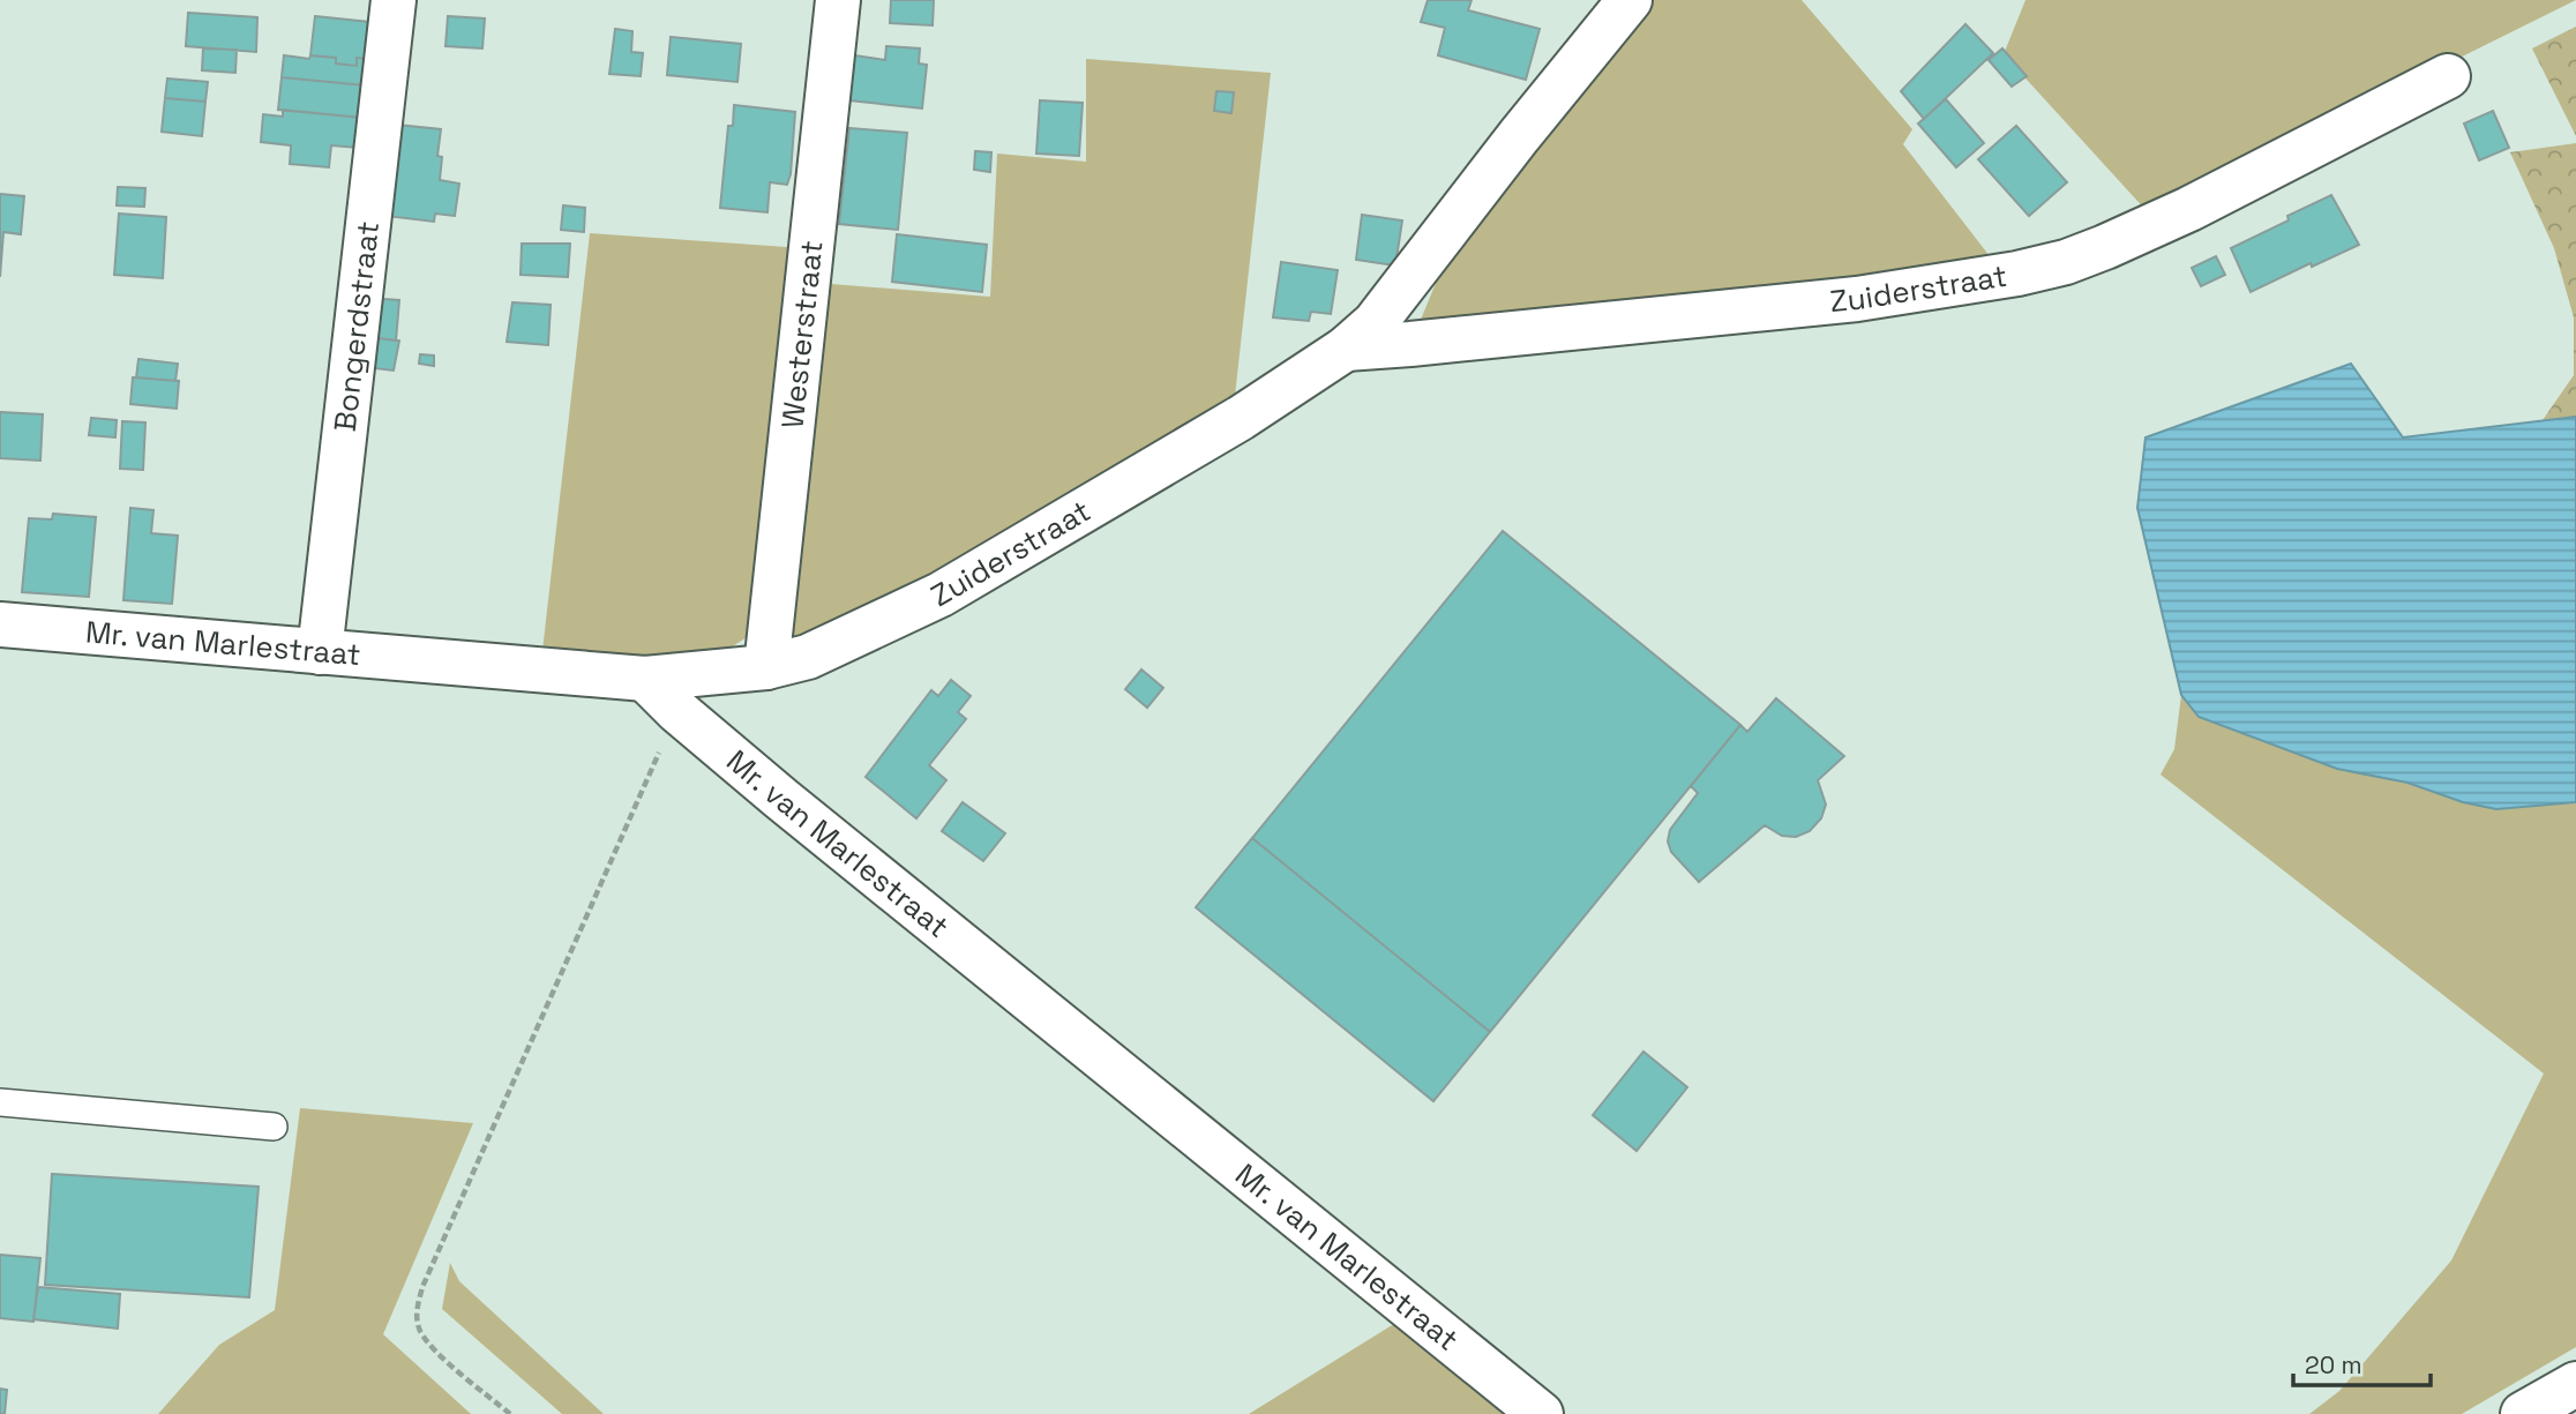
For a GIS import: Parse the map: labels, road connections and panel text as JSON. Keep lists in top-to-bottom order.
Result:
{
  "streets": {
    "street": [
      "Zuiderstraat",
      "Bongerdstraat",
      "Westerstraat",
      "Mr. van Marlestraat"
    ]
  },
  "crossings": [
    ["Zuiderstraat", "Westerstraat"],
    ["Zuiderstraat", "Mr. van Marlestraat"],
    ["Bongerdstraat", "Mr. van Marlestraat"]
  ],
  "scale_bar": "20 m"
}
